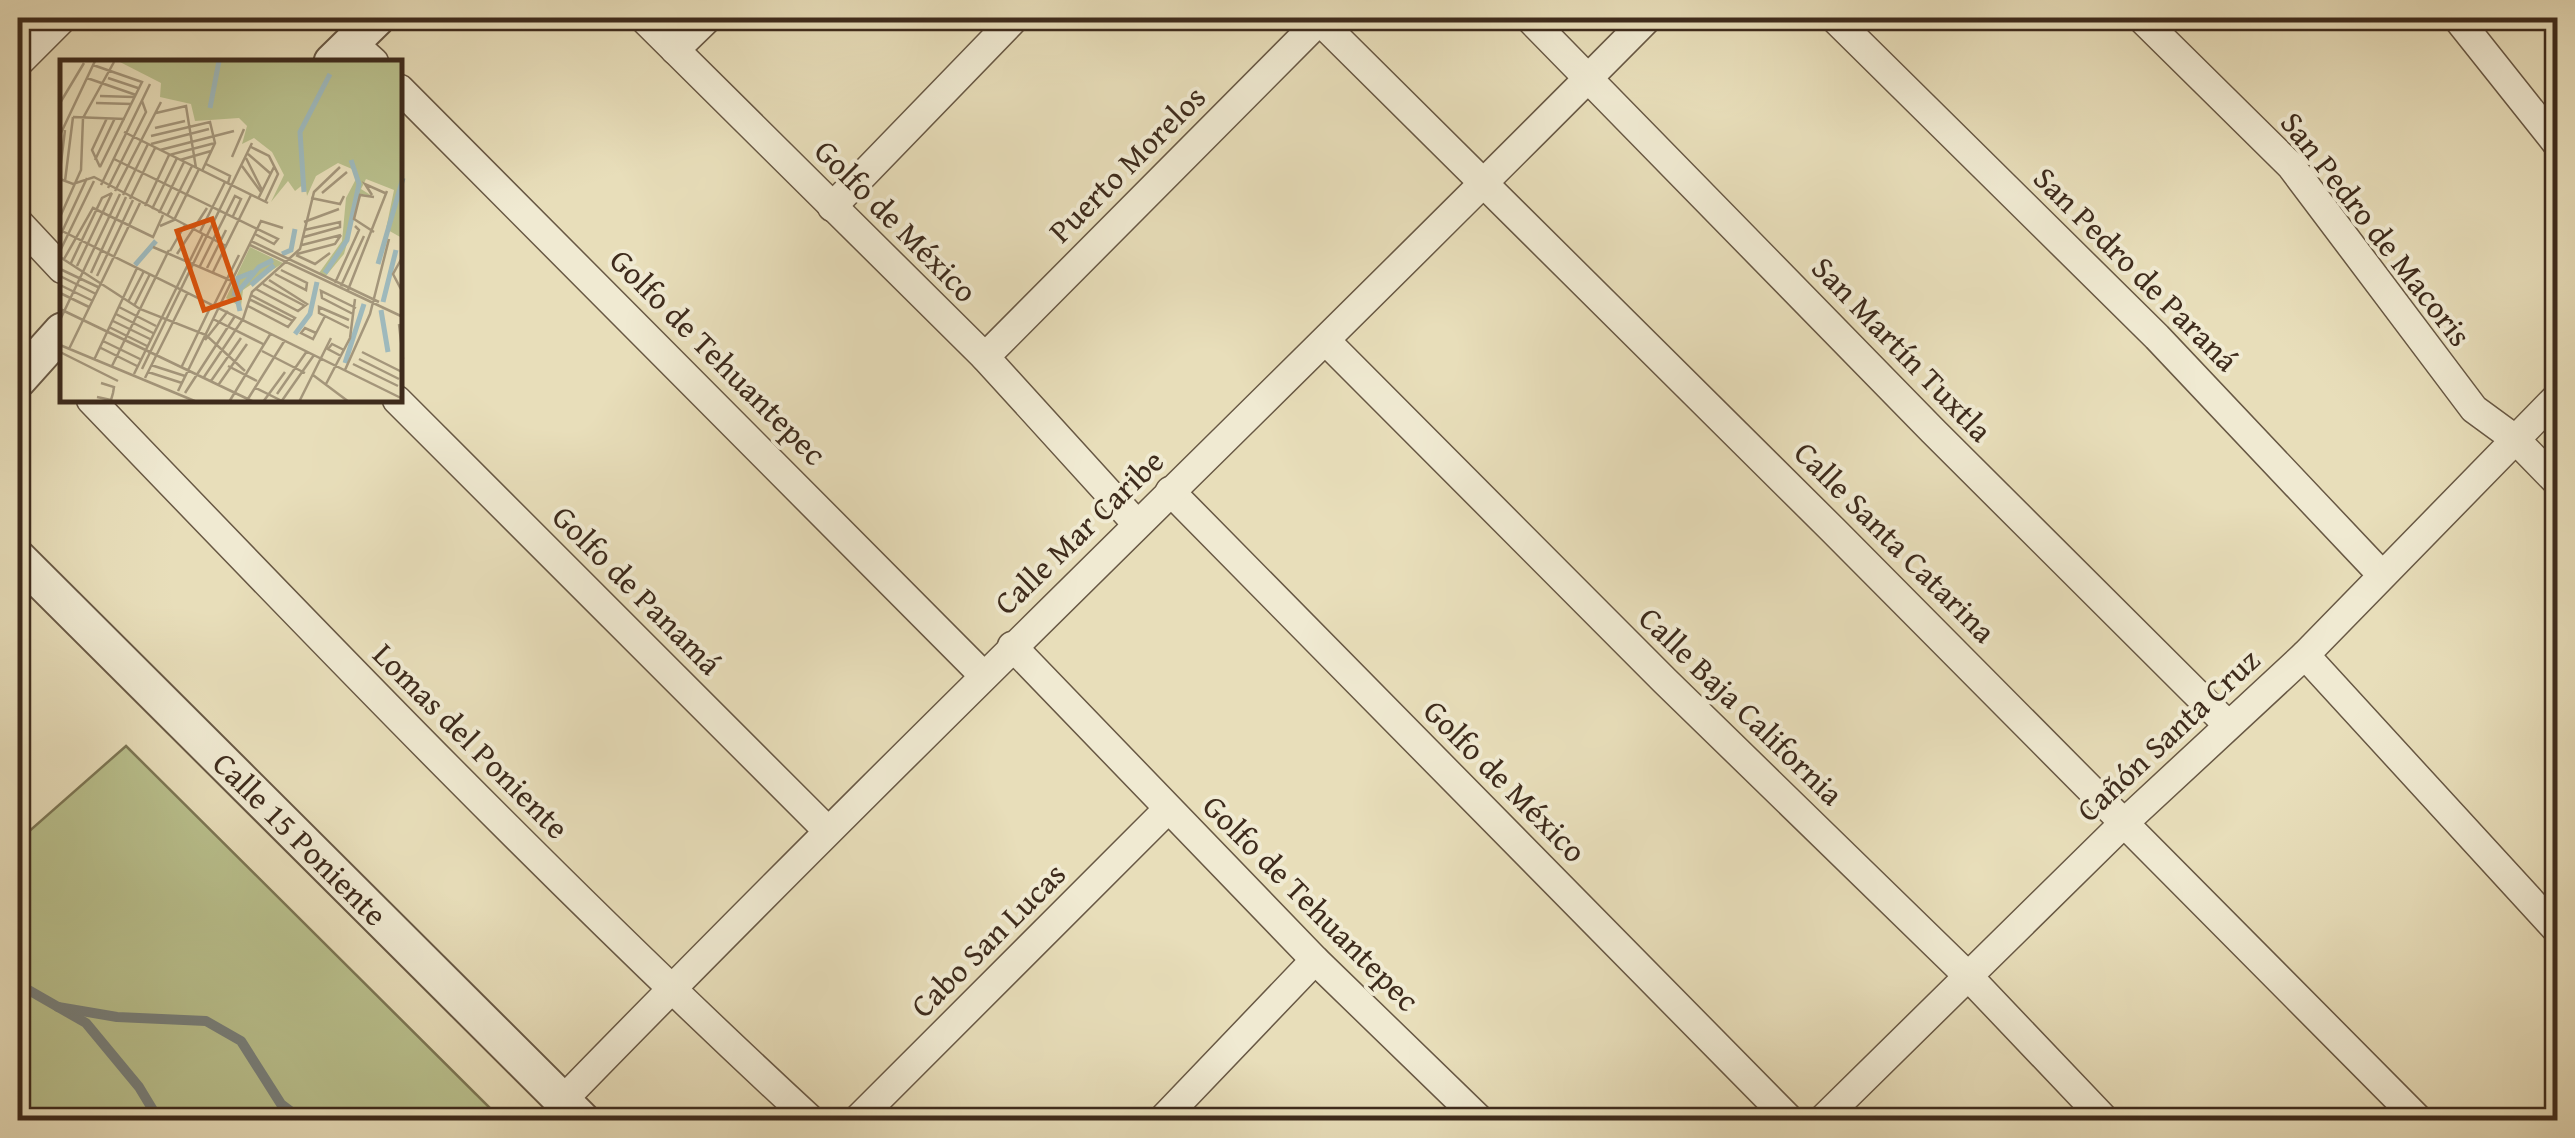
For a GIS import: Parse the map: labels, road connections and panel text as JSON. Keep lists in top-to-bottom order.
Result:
{
  "streets": {
    "street": [
      "Puerto Morelos",
      "Golfo de México",
      "San Pedro de Macoris",
      "San Pedro de Paraná",
      "San Martín Tuxtla",
      "Golfo de Tehuantepec",
      "Calle Mar Caribe",
      "Calle Santa Catarina",
      "Golfo de Panamá",
      "Calle Baja California",
      "Cañón Santa Cruz",
      "Lomas del Poniente",
      "Calle 15 Poniente",
      "Cabo San Lucas"
    ]
  },
  "crossings": [
    ["Puerto Morelos", "Golfo de México"],
    ["Puerto Morelos", "Calle Santa Catarina"],
    ["Golfo de México", "Calle Mar Caribe"],
    ["San Pedro de Macoris", "Cañón Santa Cruz"],
    ["San Pedro de Paraná", "Cañón Santa Cruz"],
    ["San Martín Tuxtla", "Calle Mar Caribe"],
    ["San Martín Tuxtla", "Cañón Santa Cruz"],
    ["Golfo de Tehuantepec", "Calle Mar Caribe"],
    ["Golfo de Tehuantepec", "Cabo San Lucas"],
    ["Calle Mar Caribe", "Calle Santa Catarina"],
    ["Calle Mar Caribe", "Golfo de Panamá"],
    ["Calle Mar Caribe", "Calle Baja California"],
    ["Calle Mar Caribe", "Lomas del Poniente"],
    ["Calle Mar Caribe", "Calle 15 Poniente"],
    ["Calle Santa Catarina", "Cañón Santa Cruz"],
    ["Calle Baja California", "Cañón Santa Cruz"]
  ]
}
